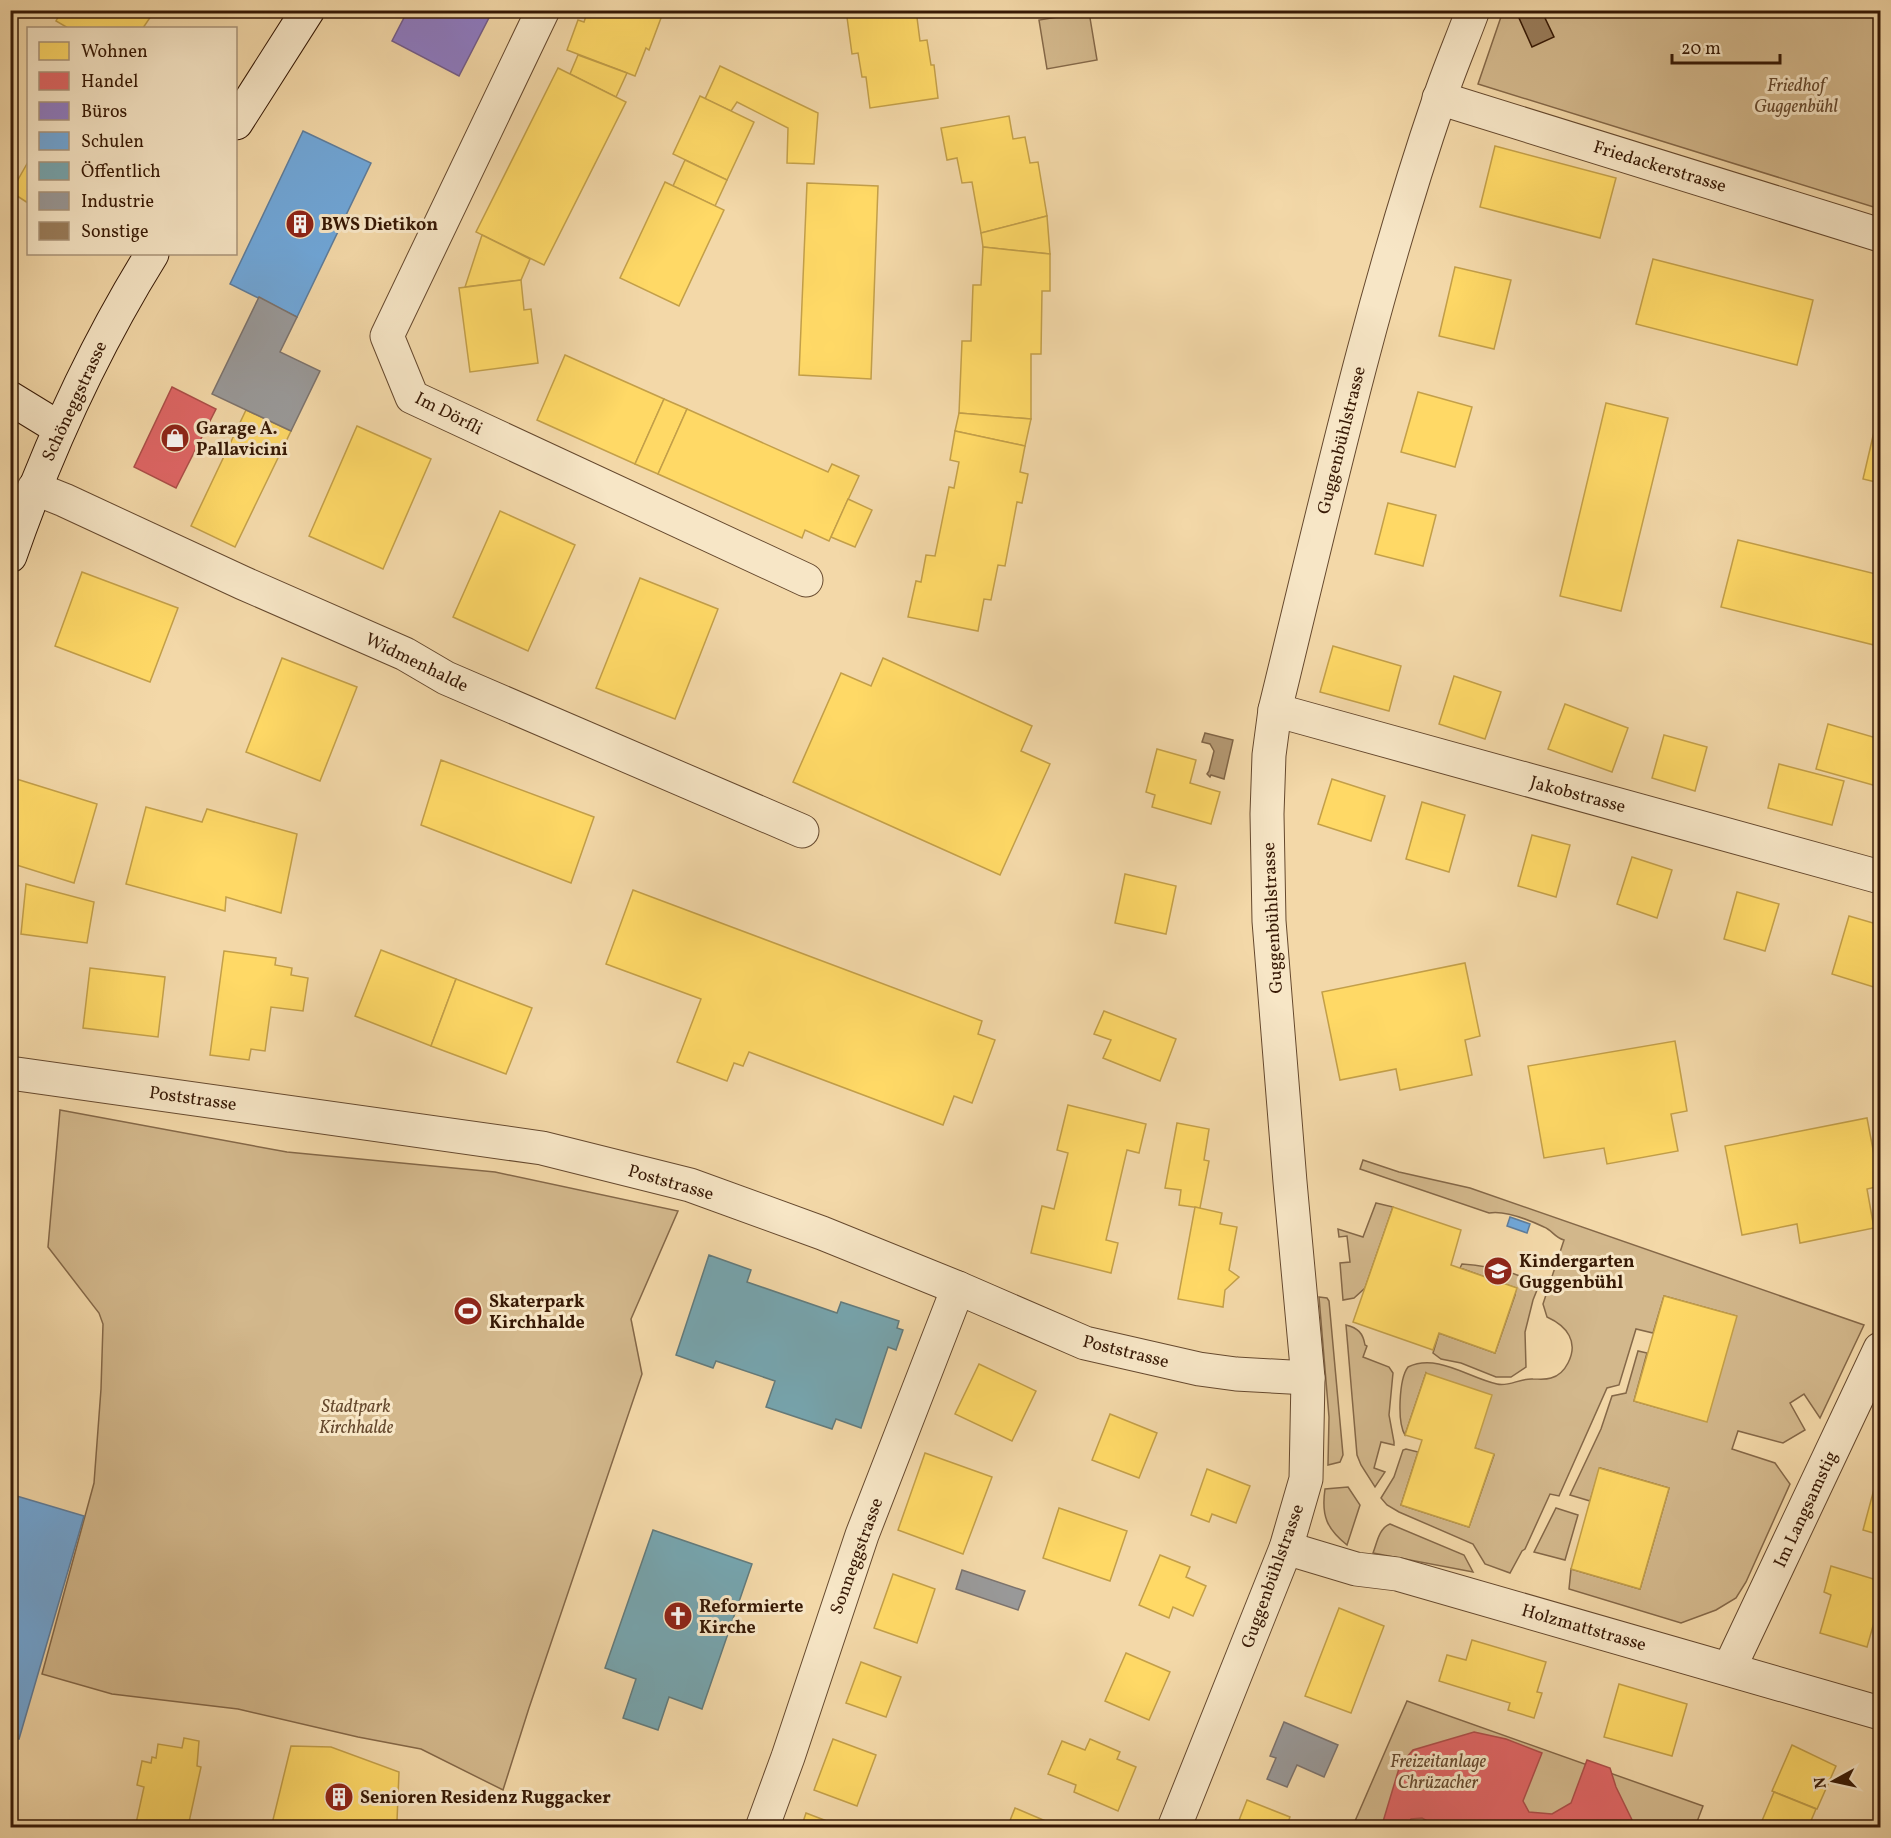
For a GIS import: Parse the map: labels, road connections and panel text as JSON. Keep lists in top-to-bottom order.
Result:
{
  "streets": {
    "street": [
      "Friedackerstrasse",
      "Schöneggstrasse",
      "Im Dörfli",
      "Guggenbühlstrasse",
      "Widmenhalde",
      "Jakobstrasse",
      "Poststrasse",
      "Im Langsamstig",
      "Sonneggstrasse",
      "Holzmattstrasse"
    ]
  },
  "crossings": [
    ["Friedackerstrasse", "Guggenbühlstrasse"],
    ["Schöneggstrasse", "Widmenhalde"],
    ["Guggenbühlstrasse", "Jakobstrasse"],
    ["Guggenbühlstrasse", "Poststrasse"],
    ["Guggenbühlstrasse", "Holzmattstrasse"],
    ["Poststrasse", "Sonneggstrasse"],
    ["Im Langsamstig", "Holzmattstrasse"]
  ],
  "parks": ["Friedhof Guggenbühl", "Stadtpark Kirchhalde", "Freizeitanlage Chrüzacher"],
  "places": {
    "building": ["BWS Dietikon", "Senioren Residenz Ruggacker"],
    "shop": ["Garage A. Pallavicini"],
    "school or university": ["Kindergarten Guggenbühl"],
    "sports": ["Skaterpark Kirchhalde"],
    "church": ["Reformierte Kirche"]
  },
  "legend": [
    "Wohnen",
    "Handel",
    "Büros",
    "Schulen",
    "Öffentlich",
    "Industrie",
    "Sonstige"
  ],
  "scale_bar": "20 m",
  "north": "left"
}
